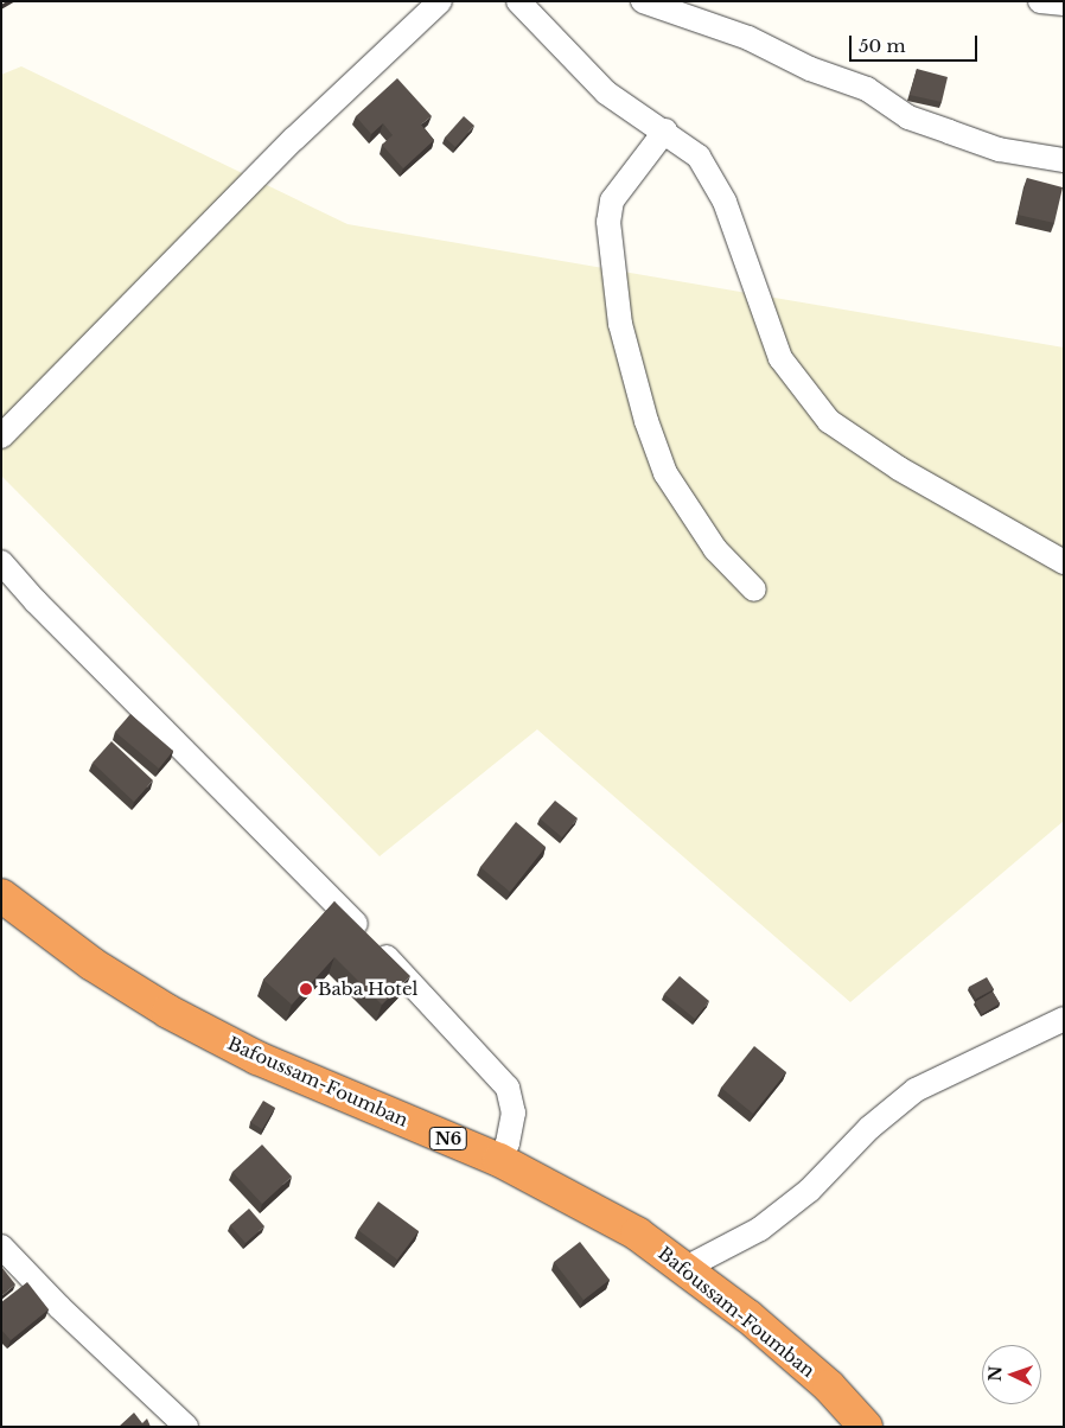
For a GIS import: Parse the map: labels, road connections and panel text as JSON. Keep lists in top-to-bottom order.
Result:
{
  "streets": {
    "highway": ["Bafoussam-Foumban", "N6"]
  },
  "places": ["Baba Hotel"],
  "scale_bar": "50 m",
  "north": "left"
}
